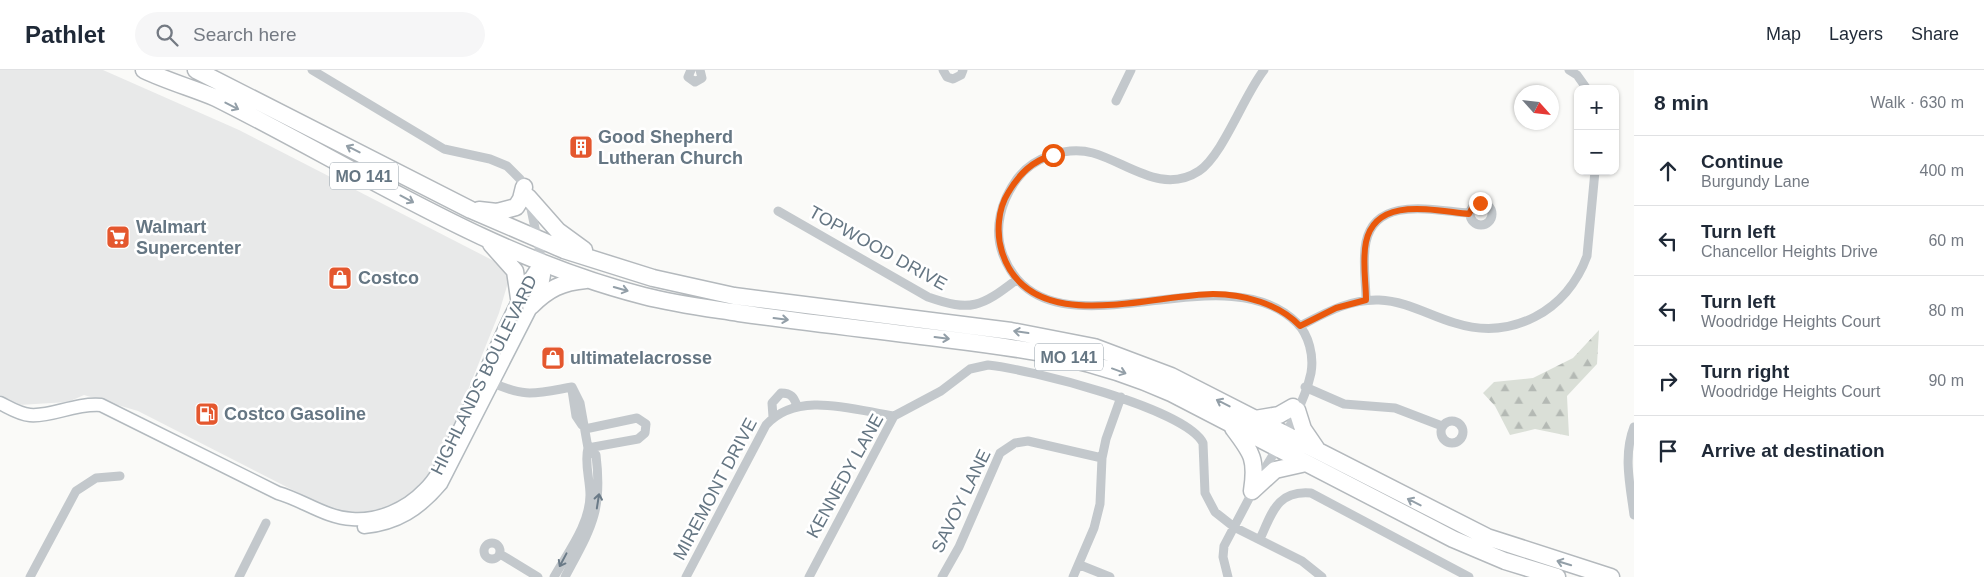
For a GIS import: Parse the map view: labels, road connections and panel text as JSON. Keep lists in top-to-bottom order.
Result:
{
  "streets": {
    "highway": ["MO 141"],
    "street": [
      "TOPWOOD DRIVE",
      "HIGHLANDS BOULEVARD",
      "KENNEDY LANE",
      "MIREMONT DRIVE",
      "SAVOY LANE"
    ]
  },
  "crossings": [
    ["MO 141", "HIGHLANDS BOULEVARD"],
    ["KENNEDY LANE", "MIREMONT DRIVE"]
  ],
  "places": {
    "building": ["Good Shepherd Lutheran Church"],
    "supermarket": ["Walmart Supercenter"],
    "shop": ["Costco", "ultimatelacrosse"],
    "fuel station": ["Costco Gasoline"]
  },
  "north": "bottom right",
  "page": {
    "header": "Pathlet",
    "search": "Search here",
    "nav": ["Map", "Layers", "Share"],
    "heading": ["8 min", "Walk · 630 m"],
    "map_buttons": ["+", "−"],
    "list": [
      ["Continue", "Burgundy Lane", "400 m"],
      ["Turn left", "Chancellor Heights Drive", "60 m"],
      ["Turn left", "Woodridge Heights Court", "80 m"],
      ["Turn right", "Woodridge Heights Court", "90 m"],
      "Arrive at destination"
    ]
  }
}
